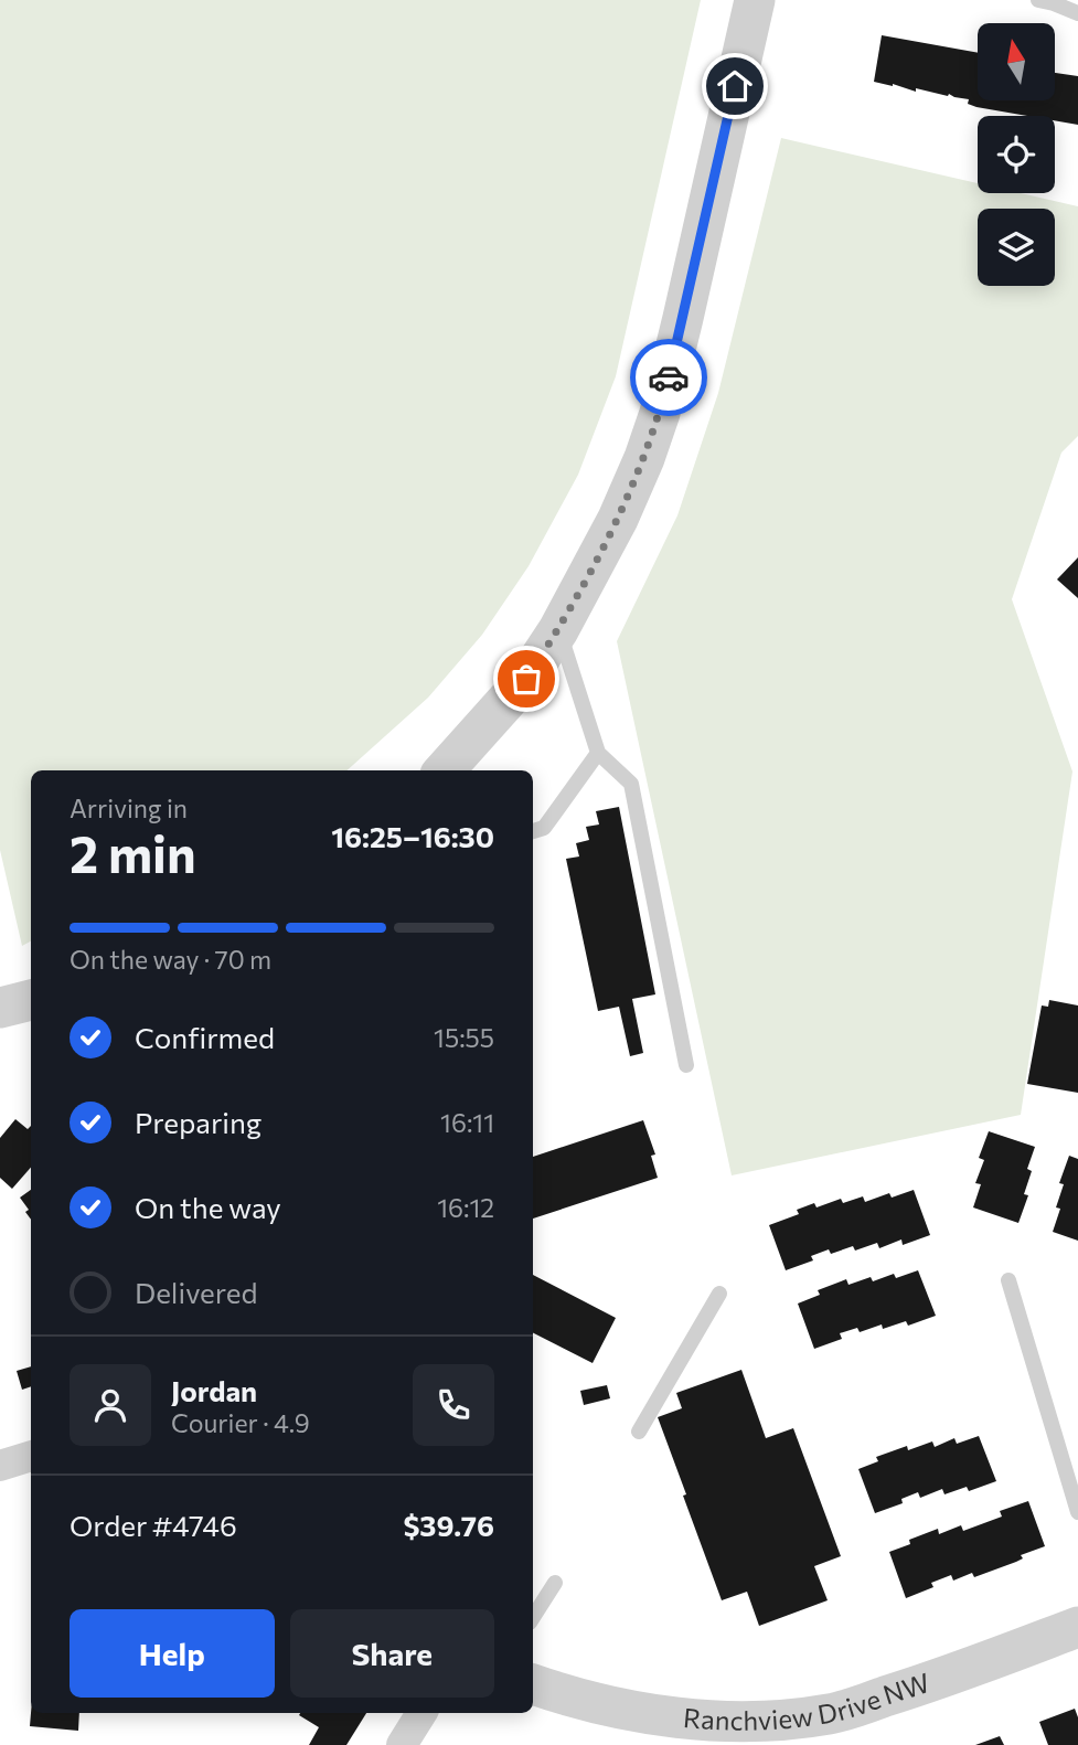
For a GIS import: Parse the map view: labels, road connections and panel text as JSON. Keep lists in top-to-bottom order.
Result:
{
  "streets": {
    "street": ["Ranchview Drive NW"]
  },
  "north": "top",
  "page": {
    "heading": ["2 min", "Arriving in", "16:25–16:30"],
    "panel": [
      "Jordan",
      "Courier · 4.9",
      "Order #4746",
      "$39.76"
    ],
    "bar": "On the way · 70 m",
    "list": [
      ["Confirmed", "15:55"],
      ["Preparing", "16:11"],
      ["On the way", "16:12"],
      "Delivered"
    ],
    "buttons": ["Help", "Share"]
  }
}
